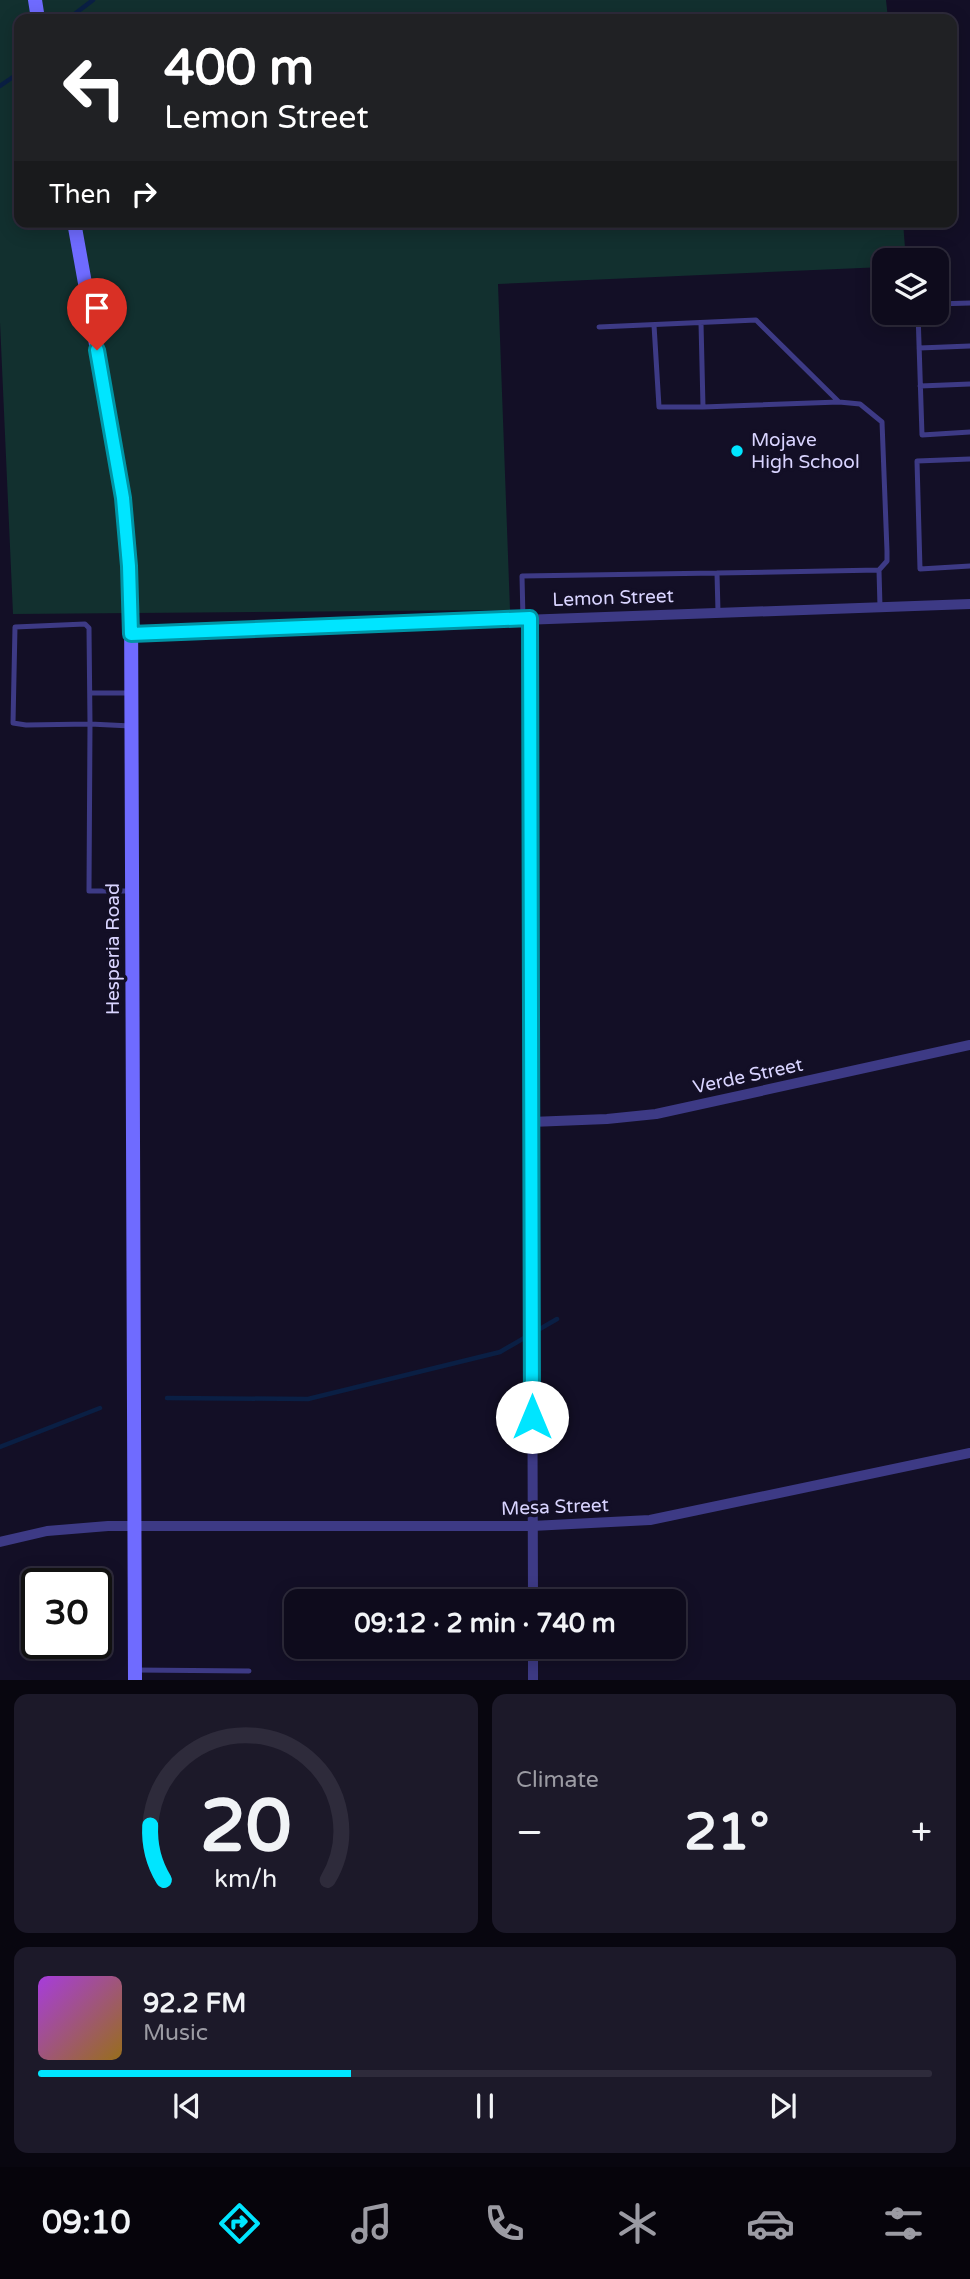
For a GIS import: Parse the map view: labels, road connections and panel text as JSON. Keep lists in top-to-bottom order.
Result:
{
  "streets": {
    "main road": ["Hesperia Road"],
    "street": ["Lemon Street", "Verde Street", "Mesa Street"]
  },
  "crossings": [
    ["Lemon Street", "Hesperia Road"],
    ["Hesperia Road", "Mesa Street"]
  ],
  "places": ["Mojave High School"],
  "page": {
    "turn": ["400 m", "Lemon Street"],
    "then": "Then",
    "limit": "30",
    "trip": "09:12 · 2 min · 740 m",
    "tile": "Climate",
    "heat": ["−", "21°", "+"],
    "song": ["92.2 FM", "Music"],
    "tabs": "09:10",
    "gauge": ["20", "km/h"]
  }
}
